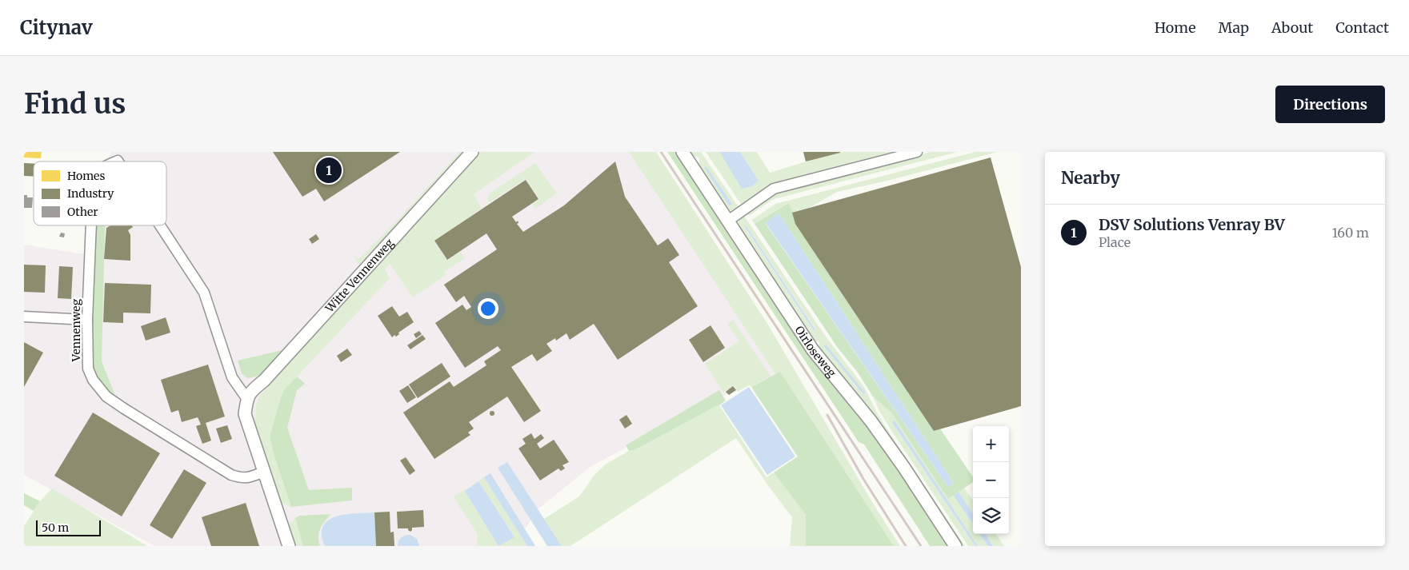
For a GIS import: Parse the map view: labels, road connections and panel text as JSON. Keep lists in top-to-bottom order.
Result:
{
  "streets": {
    "street": ["Witte Vennenweg", "Vennenweg", "Oirloseweg"]
  },
  "crossings": [
    ["Witte Vennenweg", "Vennenweg"]
  ],
  "legend": ["Homes", "Industry", "Other"],
  "scale_bar": "50 m",
  "page": {
    "header": "Citynav",
    "nav": [
      "Home",
      "Map",
      "About",
      "Contact"
    ],
    "buttons": "Directions",
    "title": "Find us",
    "heading": "Nearby",
    "pins": "1",
    "list": [
      {
        "mark": "1",
        "name": "DSV Solutions Venray BV",
        "note": "Place",
        "value": "160 m"
      }
    ],
    "map_buttons": ["+", "−"],
    "scale": "50 m"
  }
}
